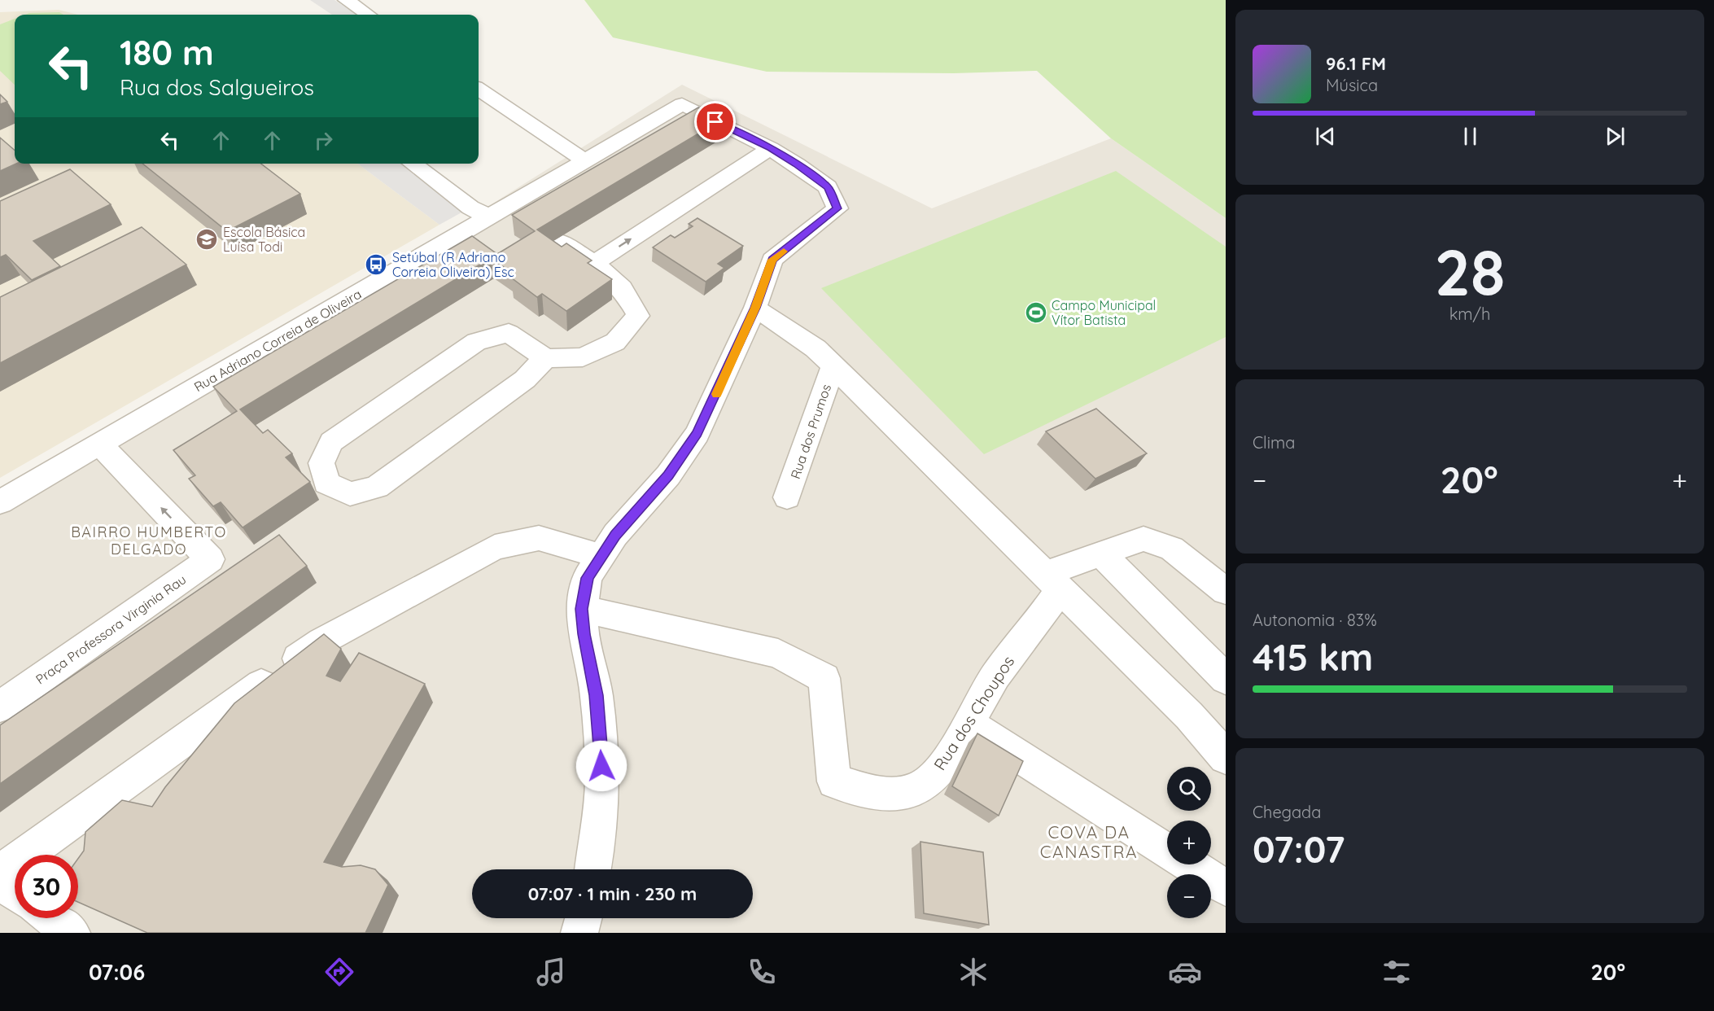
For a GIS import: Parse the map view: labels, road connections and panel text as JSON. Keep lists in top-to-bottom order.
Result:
{
  "streets": {
    "street": [
      "Rua Adriano Correia de Oliveira",
      "Rua dos Prumos",
      "Praça Professora Virginia Rau",
      "Rua dos Choupos"
    ]
  },
  "crossings": [
    ["Rua Adriano Correia de Oliveira", "Praça Professora Virginia Rau"]
  ],
  "districts": ["BAIRRO HUMBERTO DELGADO", "COVA DA CANASTRA"],
  "places": {
    "school or university": ["Escola Básica Luísa Todi"],
    "bus stop": ["Setúbal (R Adriano Correia Oliveira) Esc"],
    "sports": ["Campo Municipal Vítor Batista"]
  },
  "page": {
    "turn": ["180 m", "Rua dos Salgueiros"],
    "song": ["96.1 FM", "Música"],
    "tile": [
      ["28", "km/h"],
      "Clima",
      ["Autonomia · 83%", "415 km"],
      ["Chegada", "07:07"]
    ],
    "heat": ["−", "20°", "+"],
    "map_buttons": ["+", "−"],
    "limit": "30",
    "trip": "07:07 · 1 min · 230 m",
    "tabs": ["07:06", "20°"]
  }
}
